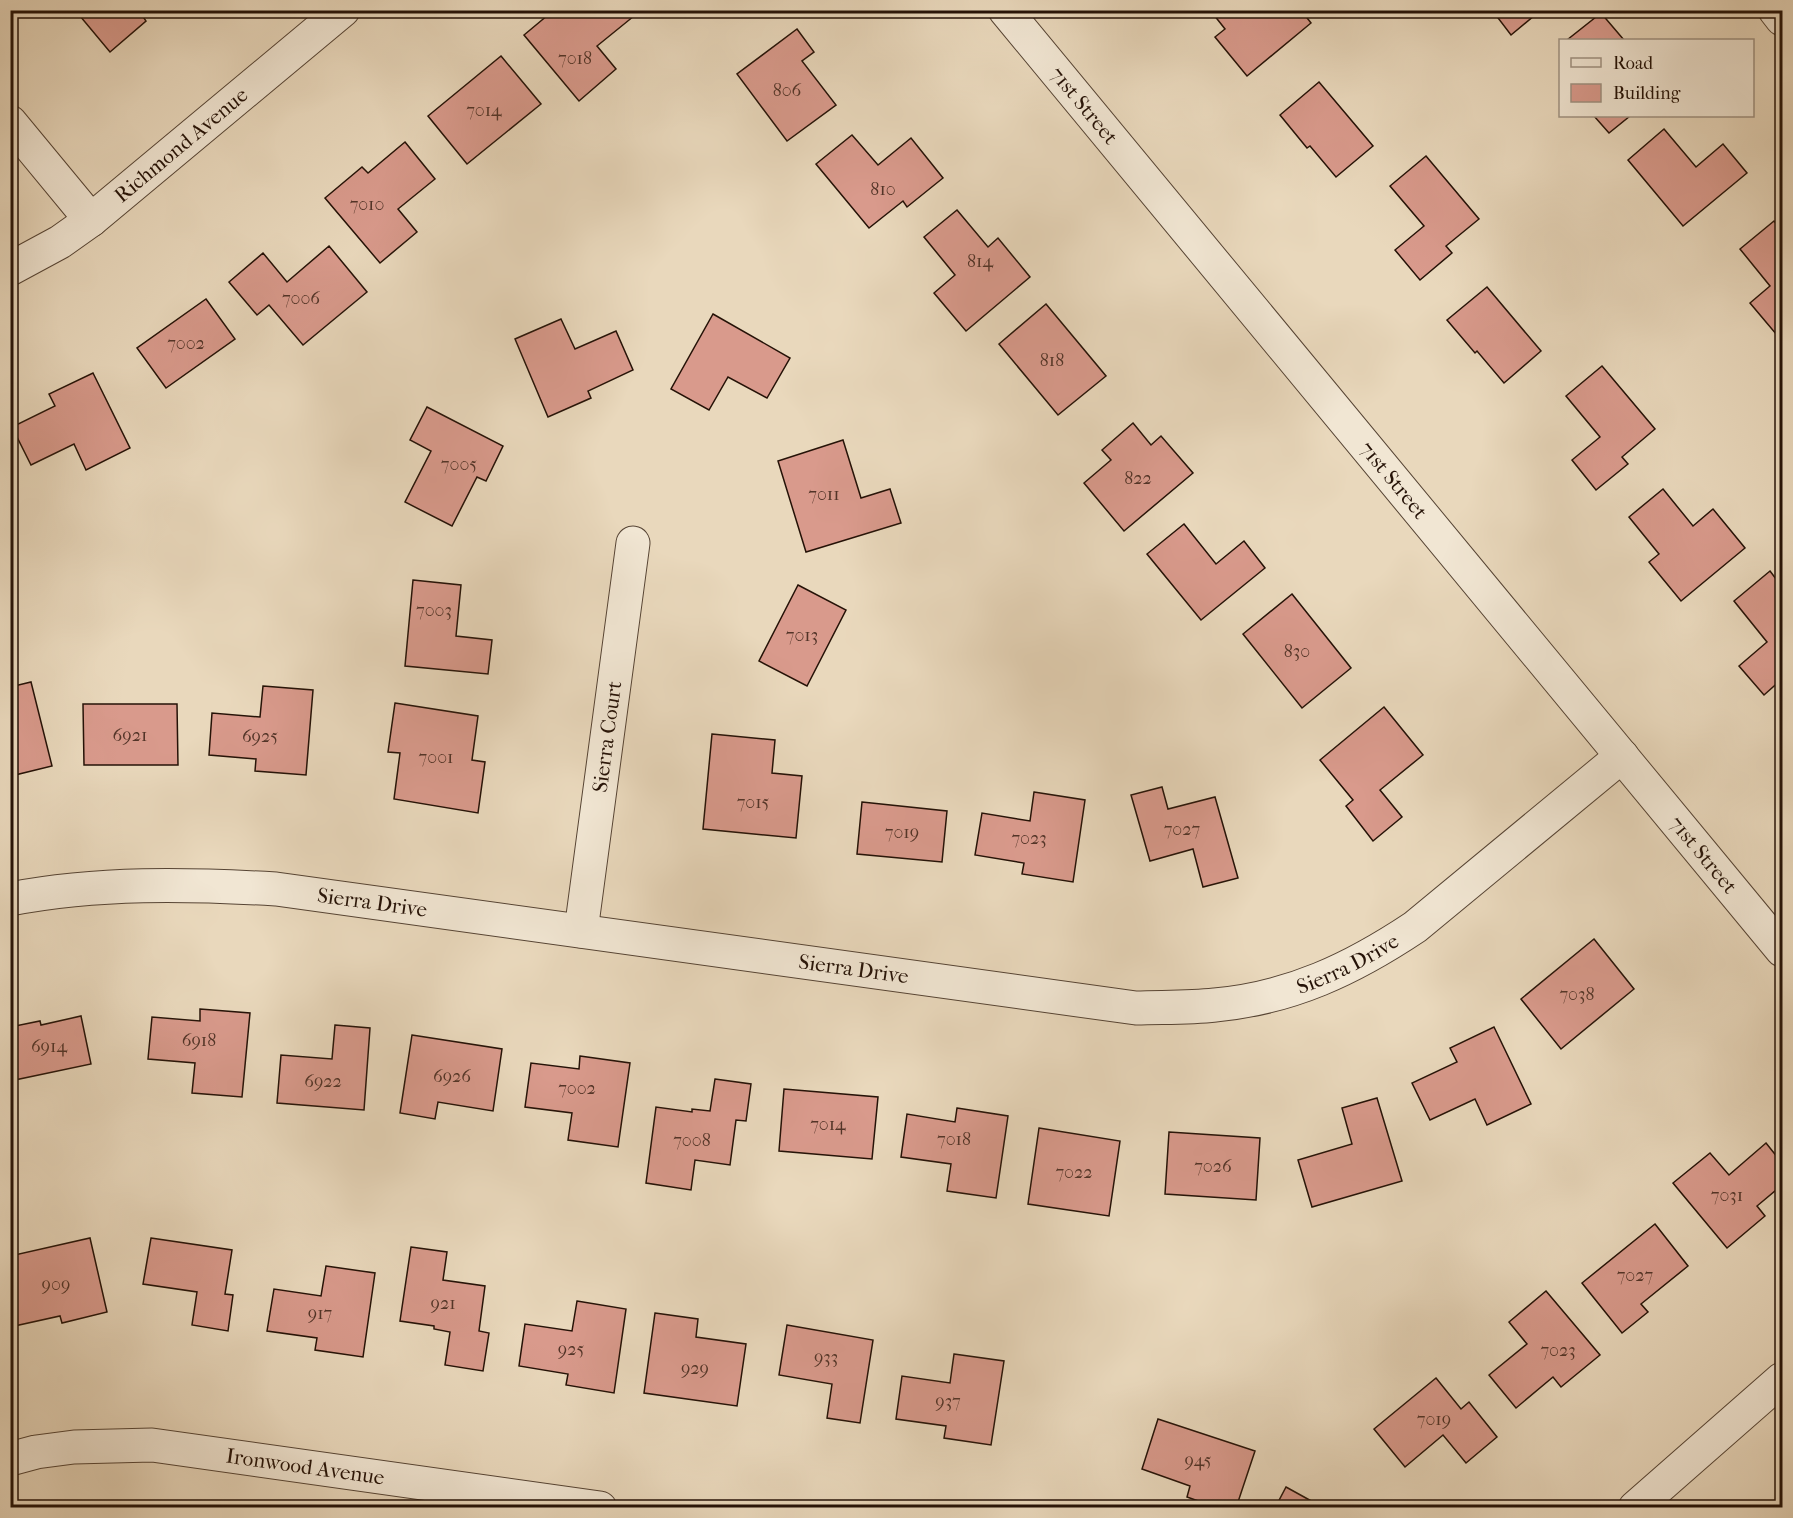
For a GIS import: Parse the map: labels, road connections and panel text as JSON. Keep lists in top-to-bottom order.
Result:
{
  "streets": {
    "street": [
      "71st Street",
      "Richmond Avenue",
      "Sierra Court",
      "Sierra Drive",
      "Ironwood Avenue"
    ]
  },
  "crossings": [
    ["71st Street", "Sierra Drive"],
    ["Sierra Court", "Sierra Drive"]
  ],
  "house_numbers": [
    "7018",
    "806",
    "7014",
    "810",
    "7010",
    "814",
    "7006",
    "7002",
    "818",
    "7005",
    "822",
    "7011",
    "7003",
    "7013",
    "830",
    "6921",
    "6925",
    "7001",
    "7015",
    "7027",
    "7019",
    "7023",
    "7038",
    "6918",
    "6914",
    "6926",
    "6922",
    "7002",
    "7014",
    "7018",
    "7008",
    "7026",
    "7022",
    "7031",
    "7027",
    "909",
    "921",
    "917",
    "925",
    "7023",
    "933",
    "929",
    "937",
    "7019",
    "945"
  ],
  "legend": ["Road", "Building"]
}
